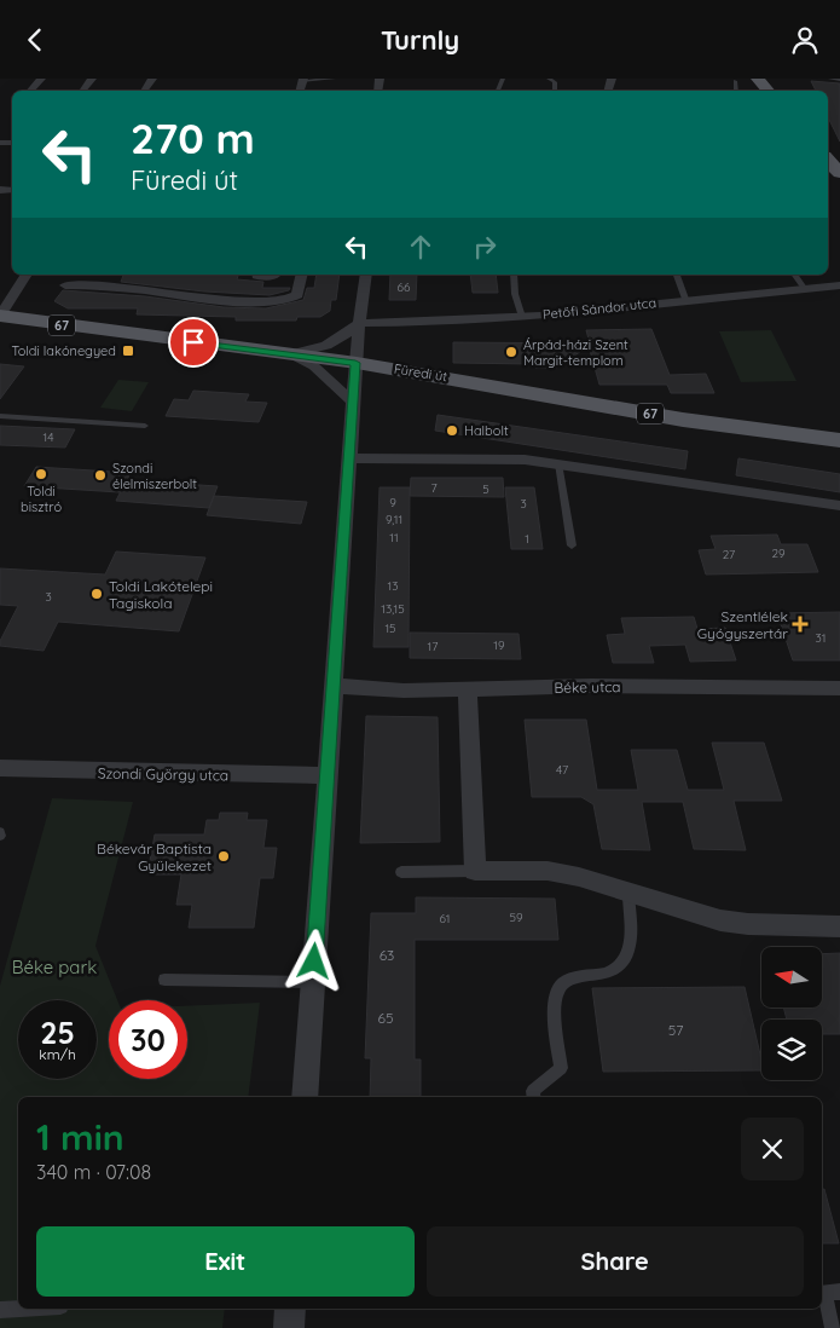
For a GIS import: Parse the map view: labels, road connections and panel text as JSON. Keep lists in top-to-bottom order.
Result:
{
  "streets": {
    "main road": ["67", "Füredi út"],
    "street": ["Petőfi Sándor utca", "Béke utca", "Szondi György utca"]
  },
  "parks": ["Béke park"],
  "places": {
    "transit": ["Toldi lakónegyed"],
    "other": [
      "Árpád-házi Szent Margit-templom",
      "Halbolt",
      "Toldi bisztró",
      "Szondi élelmiszerbolt",
      "Toldi Lakótelepi Tagiskola",
      "Békevár Baptista Gyülekezet"
    ],
    "health": ["Szentlélek Gyógyszertár"]
  },
  "house_numbers": [
    "66",
    "14",
    "7",
    "5",
    "9",
    "3",
    "9,11",
    "11",
    "1",
    "29",
    "27",
    "13",
    "3",
    "13,15",
    "15",
    "31",
    "19",
    "17",
    "47",
    "59",
    "61",
    "63",
    "65",
    "57"
  ],
  "north": "left",
  "page": {
    "header": "Turnly",
    "turn": ["270 m", "Füredi út"],
    "speed": "25 km/h",
    "limit": "30",
    "heading": ["1 min", "340 m · 07:08"],
    "buttons": ["Exit", "Share"]
  }
}
